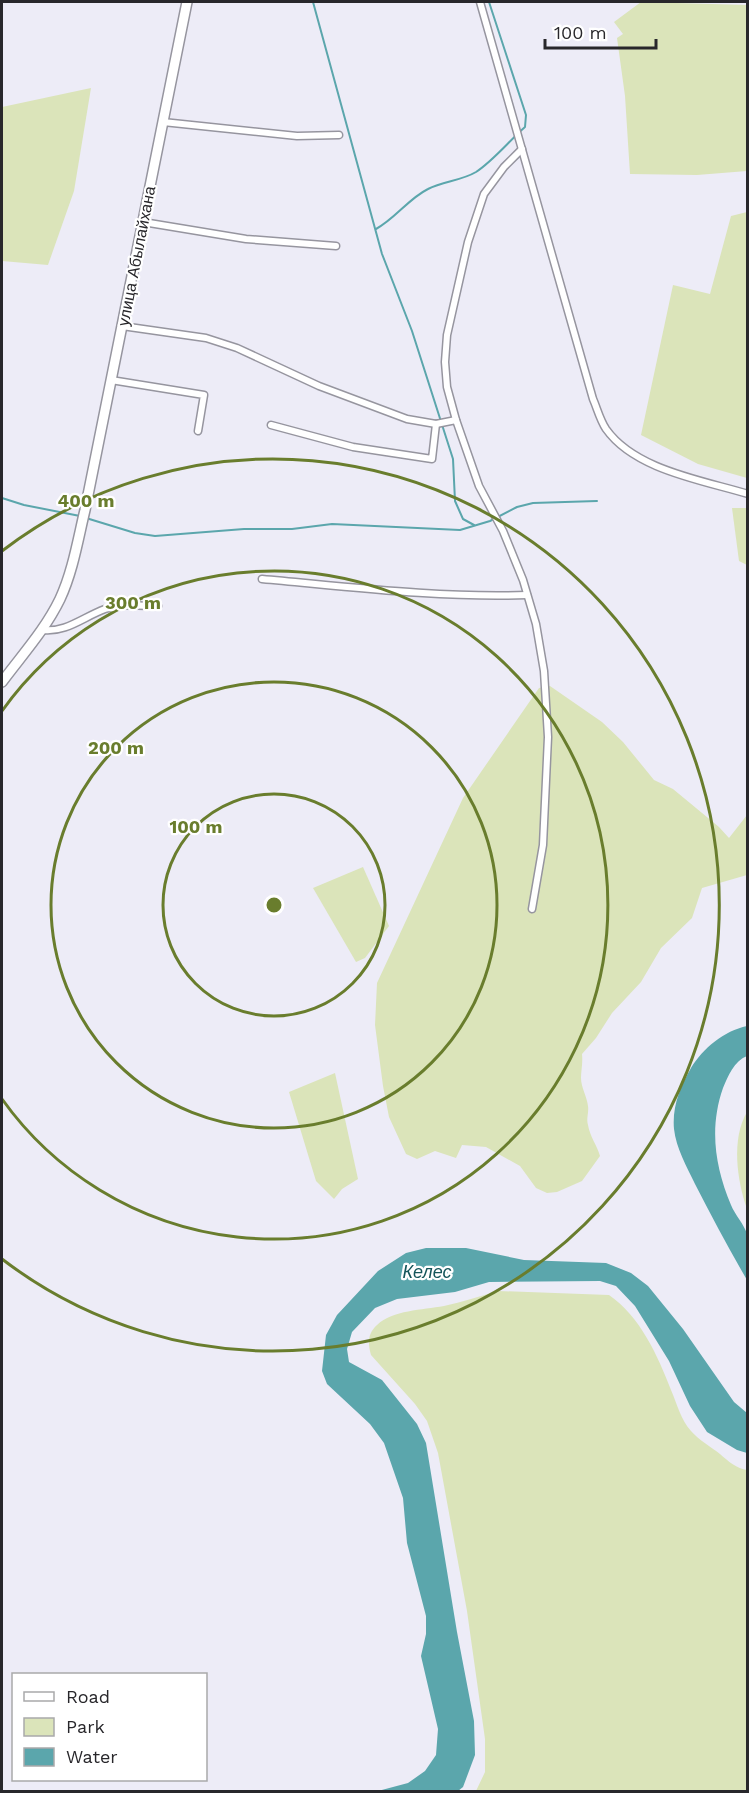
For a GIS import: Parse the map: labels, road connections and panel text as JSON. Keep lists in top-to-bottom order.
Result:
{
  "streets": {
    "main road": ["улица Абылайхана"]
  },
  "water": ["Келес"],
  "legend": ["Road", "Park", "Water"],
  "scale_bar": "100 m",
  "rings": [
    "400 m",
    "300 m",
    "200 m",
    "100 m"
  ]
}
